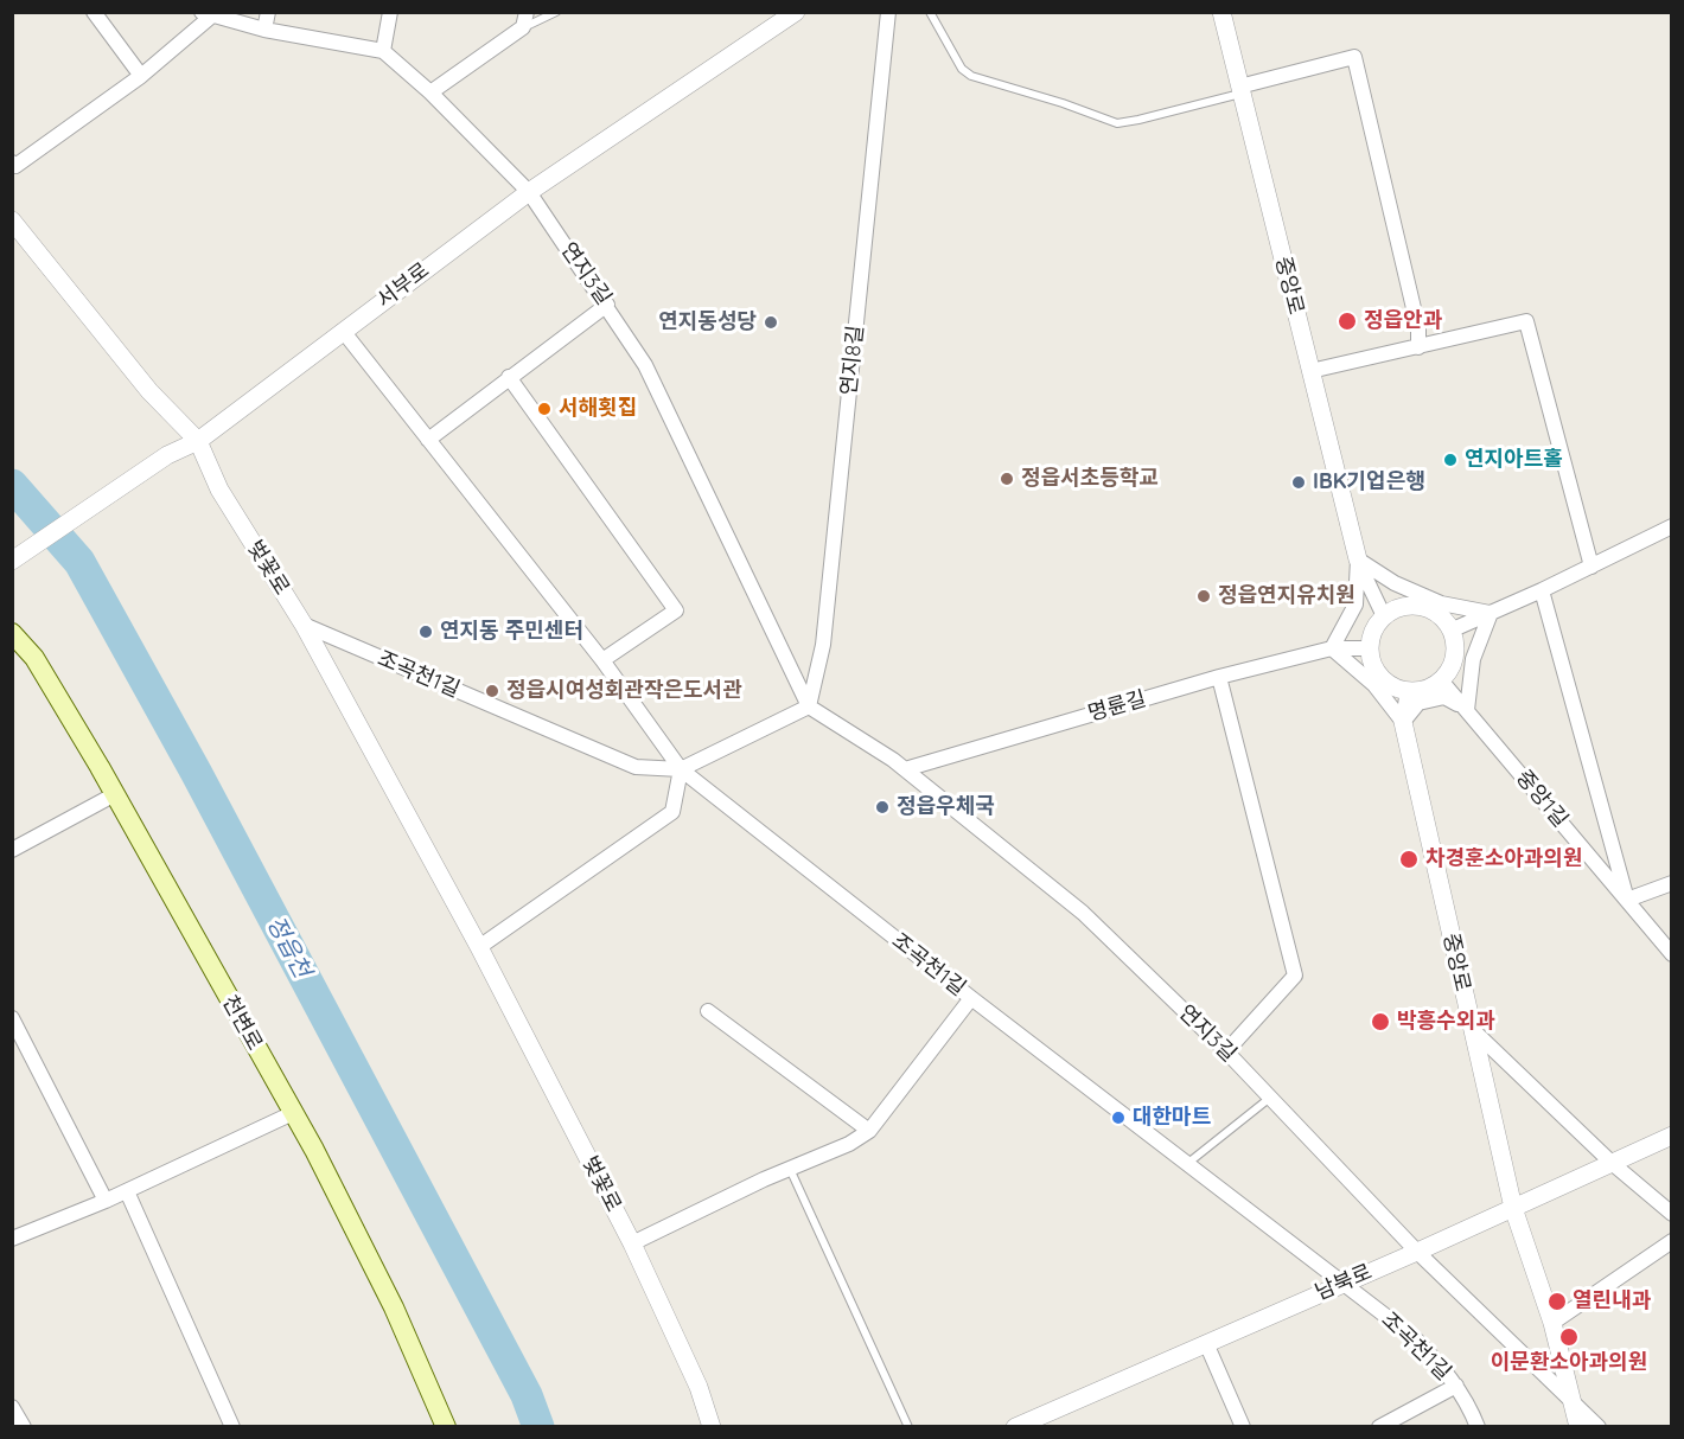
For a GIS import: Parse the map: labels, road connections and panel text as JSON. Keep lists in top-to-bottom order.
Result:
{
  "streets": {
    "main road": ["천변로"],
    "street": [
      "연지3길",
      "서부로",
      "중앙로",
      "연지8길",
      "벚꽃로",
      "조곡천1길",
      "명륜길",
      "중앙1길",
      "남북로"
    ]
  },
  "crossings": [
    ["연지3길", "서부로"],
    ["연지3길", "중앙로"],
    ["연지3길", "연지8길"],
    ["연지3길", "명륜길"],
    ["연지3길", "남북로"],
    ["서부로", "벚꽃로"],
    ["중앙로", "남북로"],
    ["벚꽃로", "조곡천1길"],
    ["조곡천1길", "남북로"],
    ["명륜길", "중앙1길"]
  ],
  "water": ["정읍천"],
  "places": [
    "정읍안과",
    "연지동성당",
    "서해횟집",
    "연지아트홀",
    "정읍서초등학교",
    "IBK기업은행",
    "정읍연지유치원",
    "연지동 주민센터",
    "정읍시여성회관작은도서관",
    "정읍우체국",
    "차경훈소아과의원",
    "박흥수외과",
    "대한마트",
    "열린내과",
    "이문환소아과의원"
  ]
}
